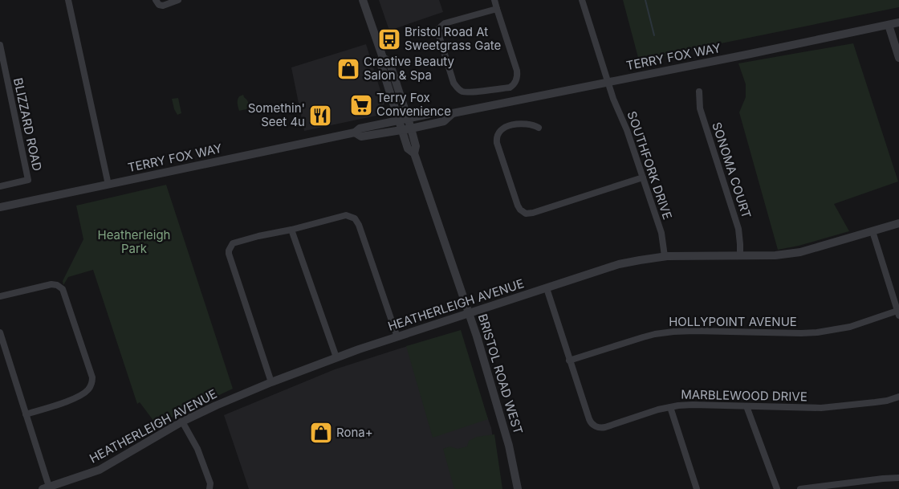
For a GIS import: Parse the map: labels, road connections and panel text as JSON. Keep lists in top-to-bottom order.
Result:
{
  "streets": {
    "street": [
      "TERRY FOX WAY",
      "BLIZZARD ROAD",
      "SOUTHFORK DRIVE",
      "SONOMA COURT",
      "HEATHERLEIGH AVENUE",
      "HOLLYPOINT AVENUE",
      "BRISTOL ROAD WEST",
      "MARBLEWOOD DRIVE"
    ]
  },
  "crossings": [
    ["TERRY FOX WAY", "SOUTHFORK DRIVE"],
    ["TERRY FOX WAY", "BRISTOL ROAD WEST"],
    ["SOUTHFORK DRIVE", "HEATHERLEIGH AVENUE"],
    ["SONOMA COURT", "HEATHERLEIGH AVENUE"],
    ["HEATHERLEIGH AVENUE", "BRISTOL ROAD WEST"],
    ["HEATHERLEIGH AVENUE", "MARBLEWOOD DRIVE"],
    ["HOLLYPOINT AVENUE", "MARBLEWOOD DRIVE"]
  ],
  "parks": ["Heatherleigh Park"],
  "places": {
    "bus stop": ["Bristol Road At Sweetgrass Gate"],
    "shop": ["Creative Beauty Salon & Spa", "Rona+"],
    "supermarket": ["Terry Fox Convenience"],
    "restaurant": ["Somethin' Seet 4u"]
  }
}
